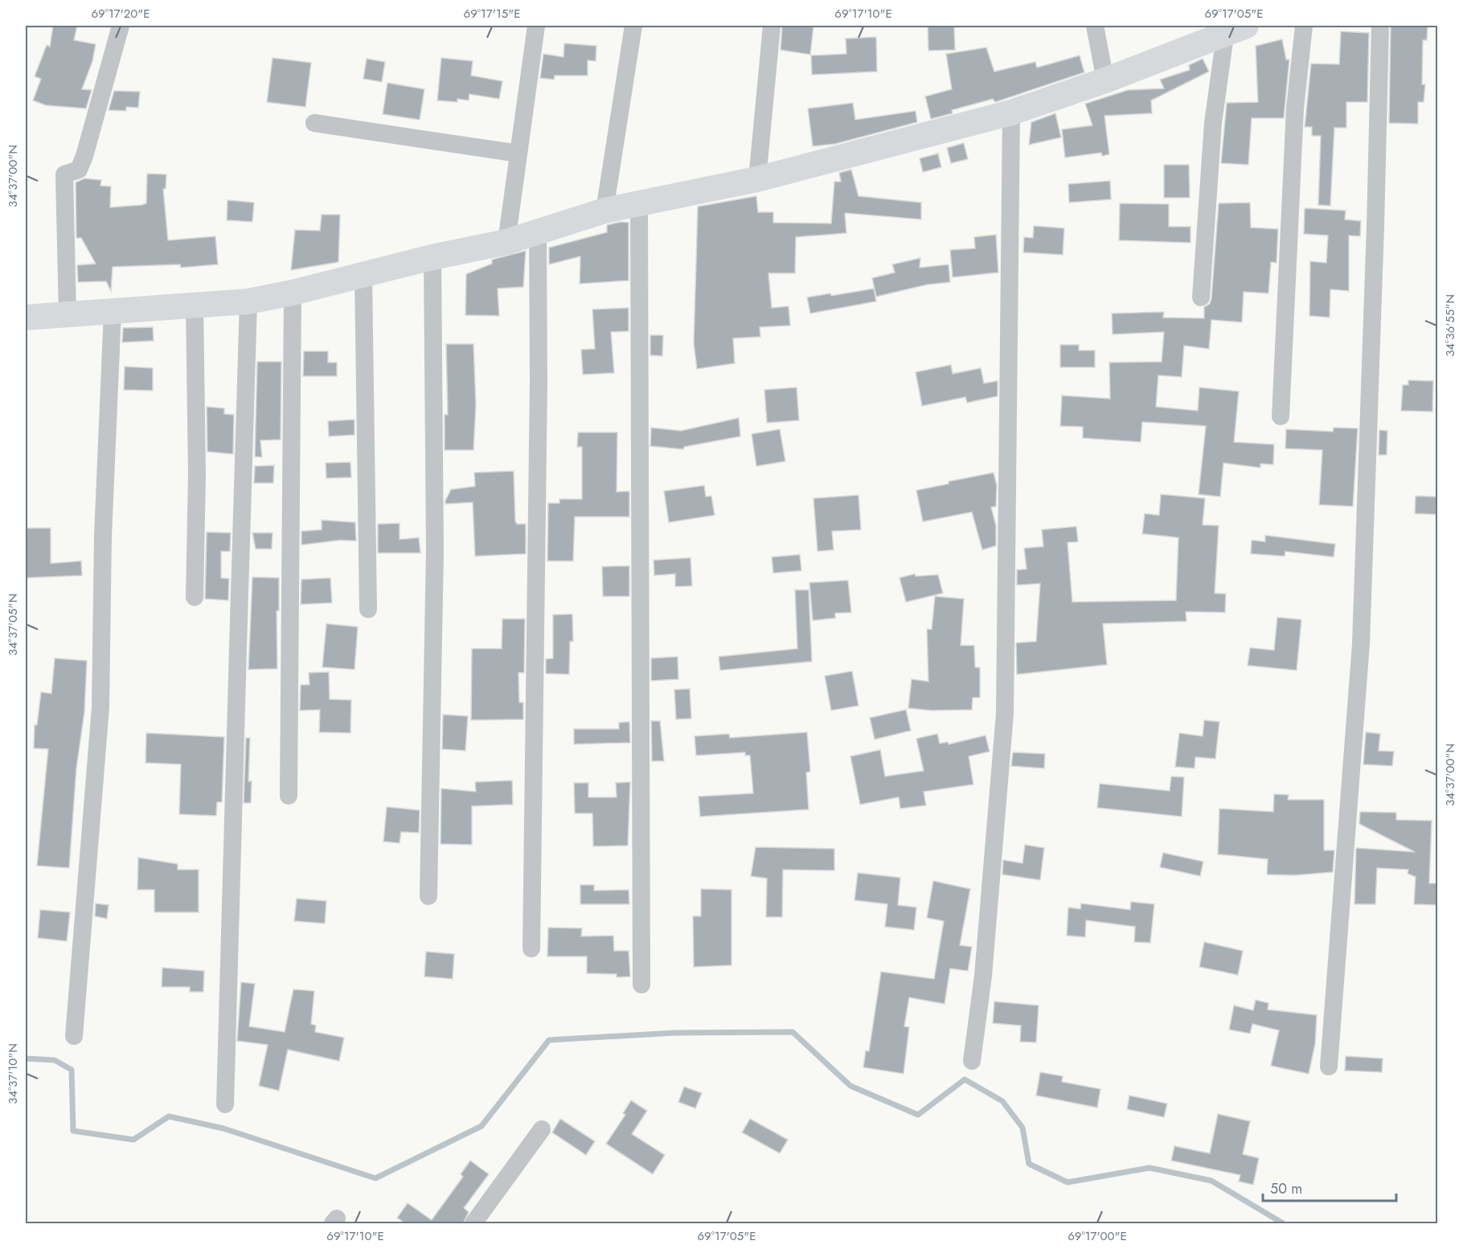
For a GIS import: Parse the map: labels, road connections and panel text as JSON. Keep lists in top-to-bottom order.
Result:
{
  "scale_bar": "50 m",
  "coordinates": [
    "69°17'20\"E",
    "69°17'15\"E",
    "69°17'10\"E",
    "69°17'05\"E",
    "34°37'00\"N",
    "34°36'55\"N",
    "34°37'05\"N",
    "34°37'10\"N",
    "69°17'00\"E"
  ]
}
